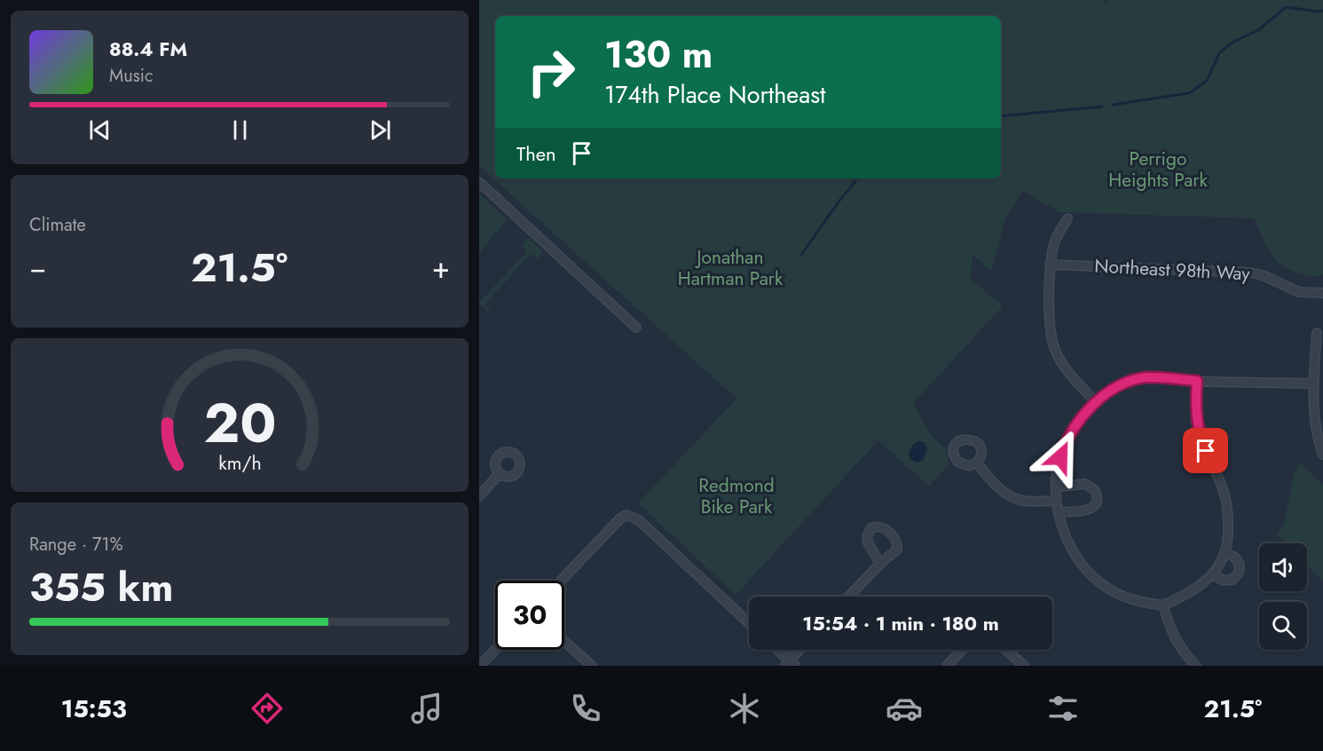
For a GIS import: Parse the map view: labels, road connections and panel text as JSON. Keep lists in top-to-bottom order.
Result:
{
  "streets": {
    "street": ["Northeast 98th Way"]
  },
  "parks": ["Perrigo Heights Park", "Jonathan Hartman Park", "Redmond Bike Park"],
  "page": {
    "turn": ["130 m", "174th Place Northeast"],
    "song": ["88.4 FM", "Music"],
    "then": "Then",
    "tile": [
      "Climate",
      ["Range · 71%", "355 km"]
    ],
    "heat": ["−", "21.5°", "+"],
    "limit": "30",
    "trip": "15:54 · 1 min · 180 m",
    "tabs": ["15:53", "21.5°"],
    "gauge": ["20", "km/h"]
  }
}
